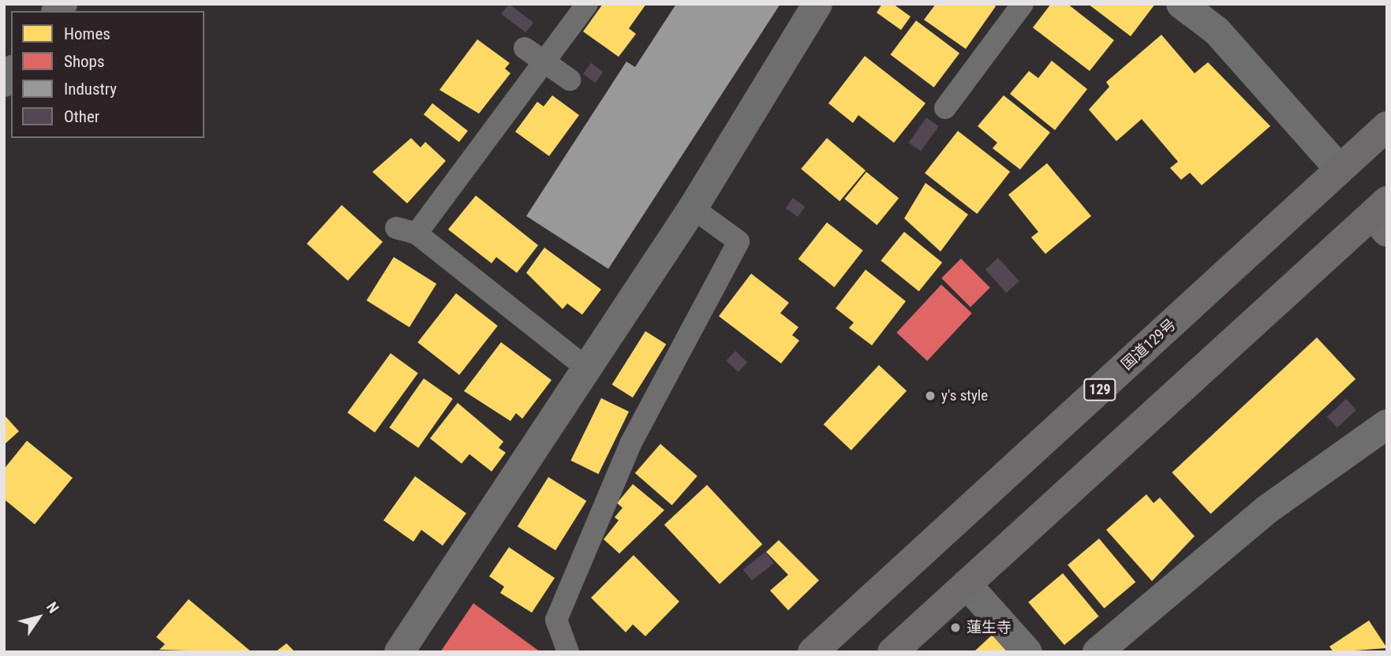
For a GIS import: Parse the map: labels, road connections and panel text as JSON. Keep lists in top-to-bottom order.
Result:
{
  "streets": {
    "highway": ["国道129号", "129"]
  },
  "places": ["y's style", "蓮生寺"],
  "legend": [
    "Homes",
    "Shops",
    "Industry",
    "Other"
  ],
  "north": "top right"
}
